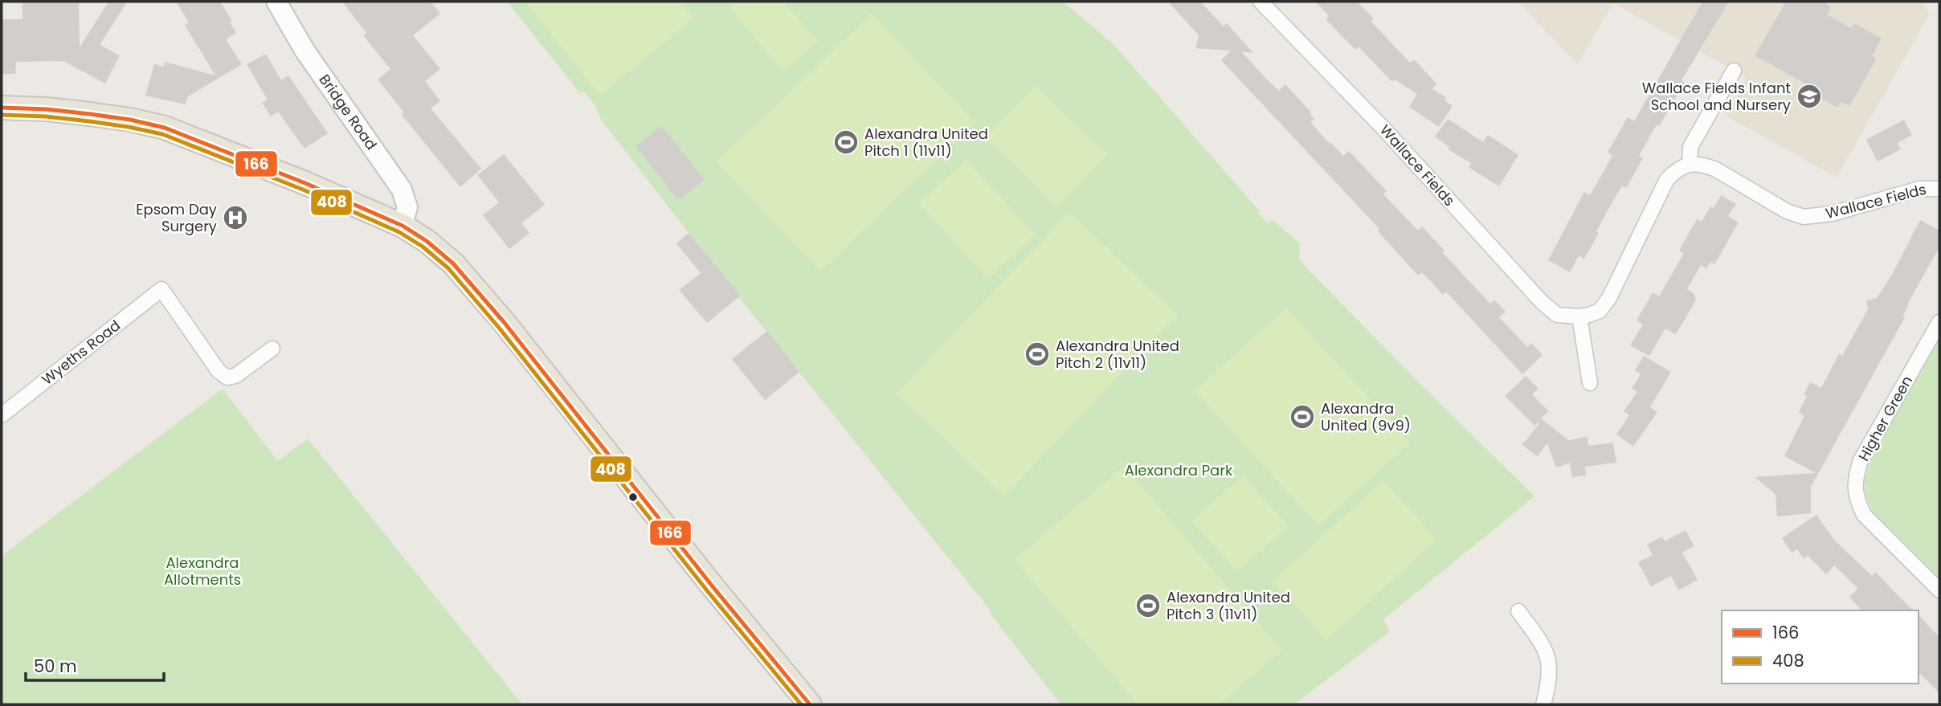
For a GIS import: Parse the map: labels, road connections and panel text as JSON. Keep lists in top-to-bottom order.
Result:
{
  "streets": {
    "main road": ["Bridge Road"],
    "street": ["Wallace Fields", "Wyeths Road", "Higher Green"]
  },
  "parks": ["Alexandra Park", "Alexandra Allotments"],
  "places": {
    "school or university": ["Wallace Fields Infant School and Nursery"],
    "sports": [
      "Alexandra United Pitch 1 (11v11)",
      "Alexandra United Pitch 2 (11v11)",
      "Alexandra United (9v9)",
      "Alexandra United Pitch 3 (11v11)"
    ],
    "hospital": ["Epsom Day Surgery"]
  },
  "lines": ["transit line 166", "transit line 408"],
  "legend": ["166", "408"],
  "scale_bar": "50 m"
}
